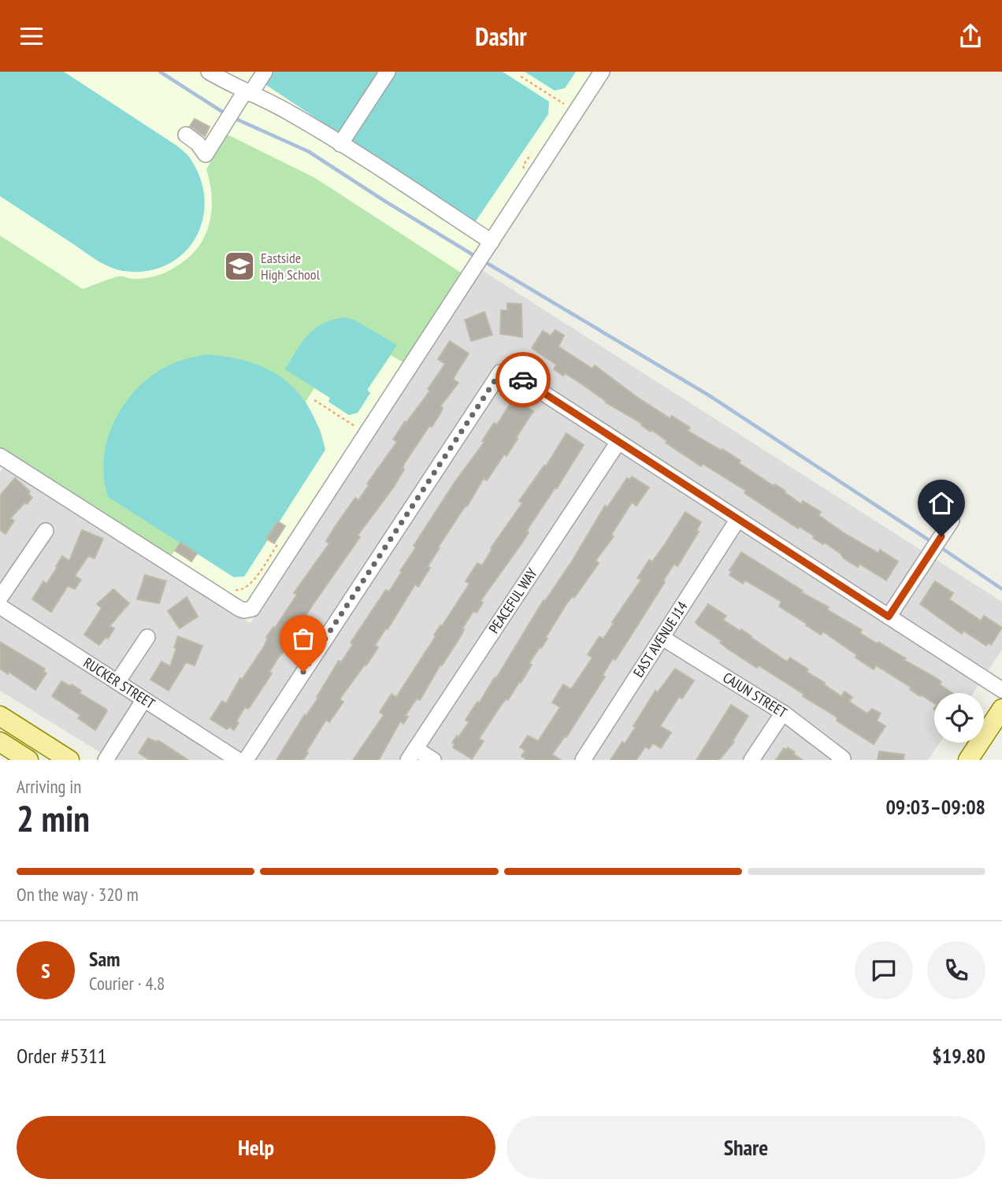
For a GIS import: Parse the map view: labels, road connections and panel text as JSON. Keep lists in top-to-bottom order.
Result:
{
  "streets": {
    "street": [
      "PEACEFUL WAY",
      "EAST AVENUE J14",
      "RUCKER STREET",
      "CAJUN STREET"
    ]
  },
  "crossings": [
    ["EAST AVENUE J14", "CAJUN STREET"]
  ],
  "places": {
    "school or university": ["Eastside High School"]
  },
  "page": {
    "header": "Dashr",
    "heading": ["2 min", "Arriving in", "09:03–09:08"],
    "panel": [
      "Sam",
      "Courier · 4.8",
      "Order #5311",
      "$19.80"
    ],
    "bar": "On the way · 320 m",
    "round": "S",
    "buttons": ["Help", "Share"]
  }
}
